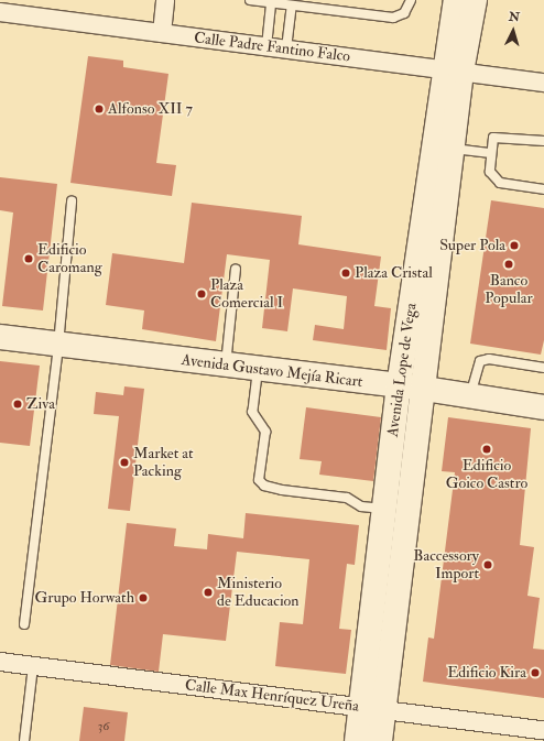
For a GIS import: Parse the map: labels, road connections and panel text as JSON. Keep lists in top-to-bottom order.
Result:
{
  "streets": {
    "main road": ["Avenida Lope de Vega", "Avenida Gustavo Mejía Ricart"],
    "street": ["Calle Padre Fantino Falco", "Calle Max Henríquez Ureña"]
  },
  "crossings": [
    ["Calle Padre Fantino Falco", "Avenida Lope de Vega"],
    ["Avenida Lope de Vega", "Avenida Gustavo Mejía Ricart"],
    ["Avenida Lope de Vega", "Calle Max Henríquez Ureña"]
  ],
  "places": [
    "Alfonso XII 7",
    "Super Pola",
    "Edificio Caromang",
    "Banco Popular",
    "Plaza Cristal",
    "Plaza Comercial I",
    "Ziva",
    "Edificio Goico Castro",
    "Market at Packing",
    "Baccessory Import",
    "Ministerio de Educacion",
    "Grupo Horwath",
    "Edificio Kira"
  ],
  "house_numbers": ["36"],
  "north": "top"
}
